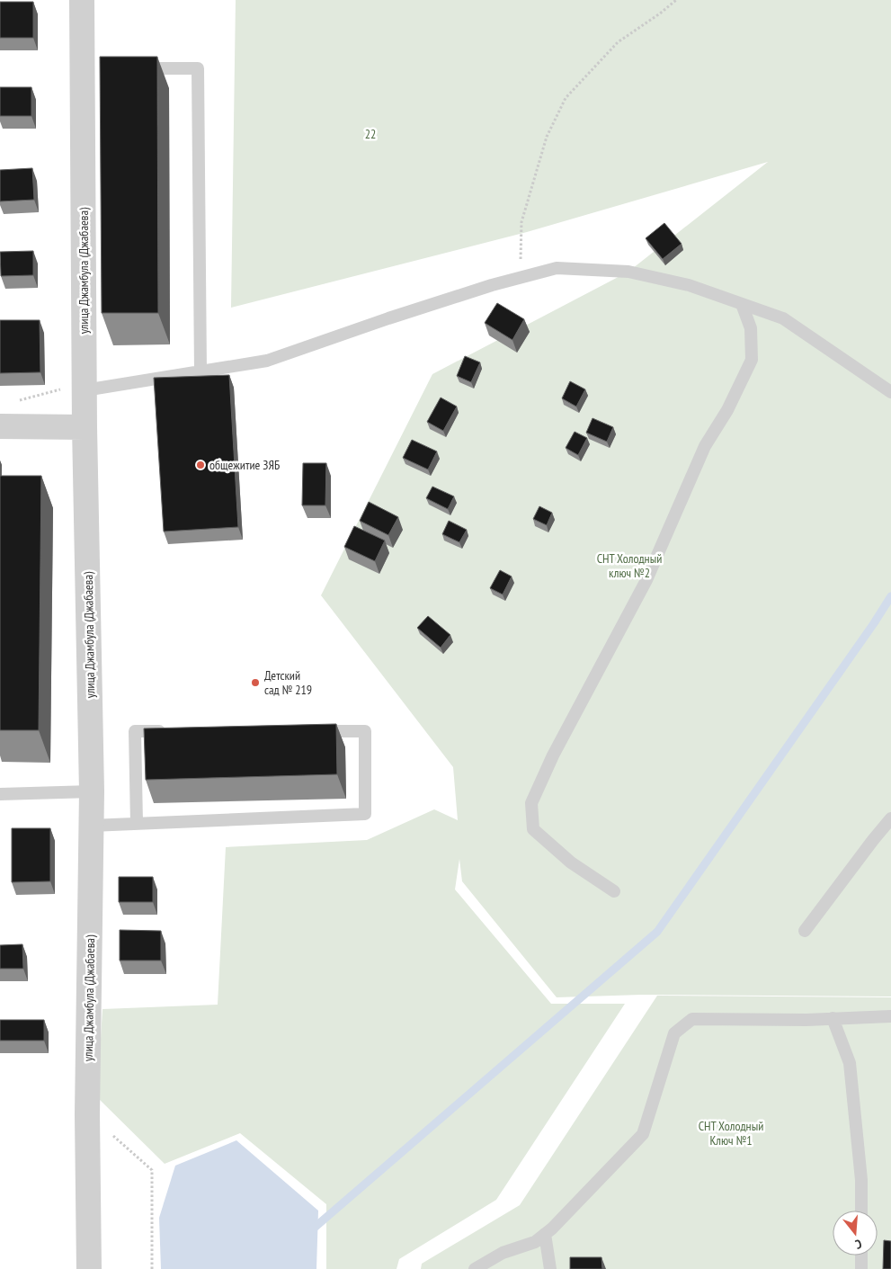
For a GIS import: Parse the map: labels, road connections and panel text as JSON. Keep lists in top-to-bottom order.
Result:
{
  "streets": {
    "street": ["улица Джамбула (Джабаева)"]
  },
  "parks": ["22", "СНТ Холодный ключ №2", "СНТ Холодный Ключ №1"],
  "places": ["общежитие ЗЯБ", "Детский сад № 219"],
  "north": "bottom"
}
